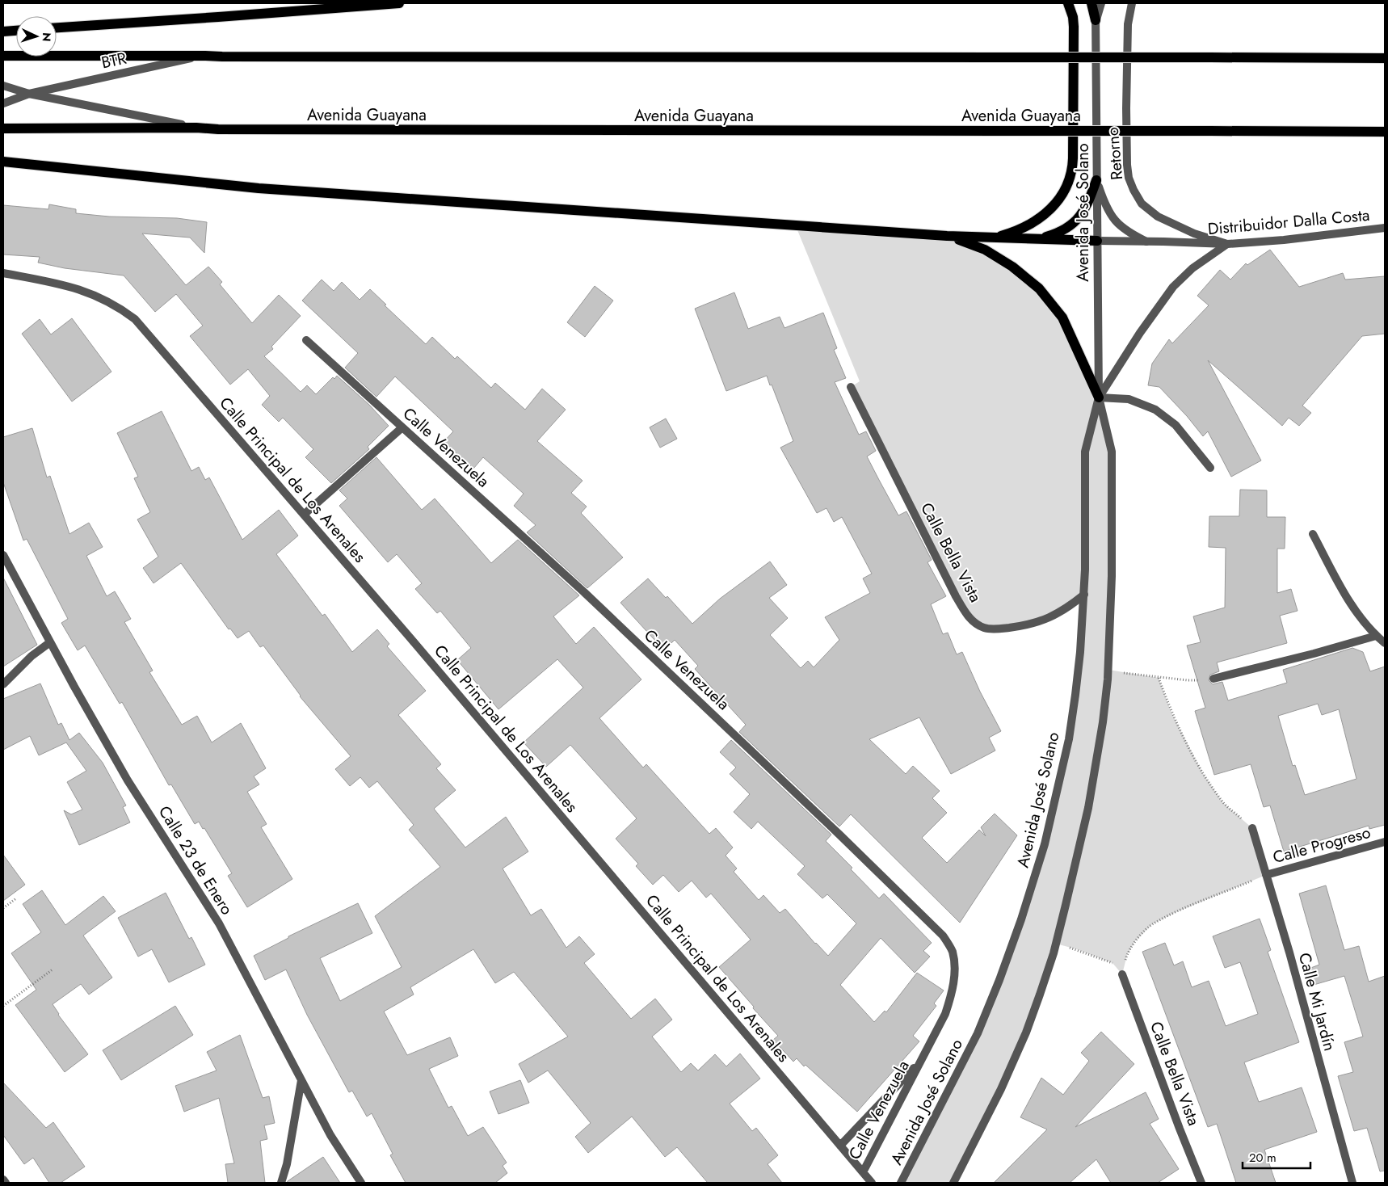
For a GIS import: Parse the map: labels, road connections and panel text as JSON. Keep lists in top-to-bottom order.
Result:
{
  "streets": {
    "main road": ["Avenida Guayana"],
    "street": [
      "BTR",
      "Retorno",
      "Avenida José Solano",
      "Distribuidor Dalla Costa",
      "Calle Venezuela",
      "Calle Principal de Los Arenales",
      "Calle Bella Vista",
      "Calle Progreso",
      "Calle 23 de Enero",
      "Calle Mi Jardín"
    ]
  },
  "crossings": [
    ["BTR", "Avenida Guayana"],
    ["Retorno", "Distribuidor Dalla Costa"],
    ["Avenida José Solano", "Distribuidor Dalla Costa"],
    ["Avenida José Solano", "Calle Bella Vista"],
    ["Calle Venezuela", "Calle Principal de Los Arenales"],
    ["Calle Progreso", "Calle Mi Jardín"]
  ],
  "scale_bar": "20 m",
  "north": "right"
}
